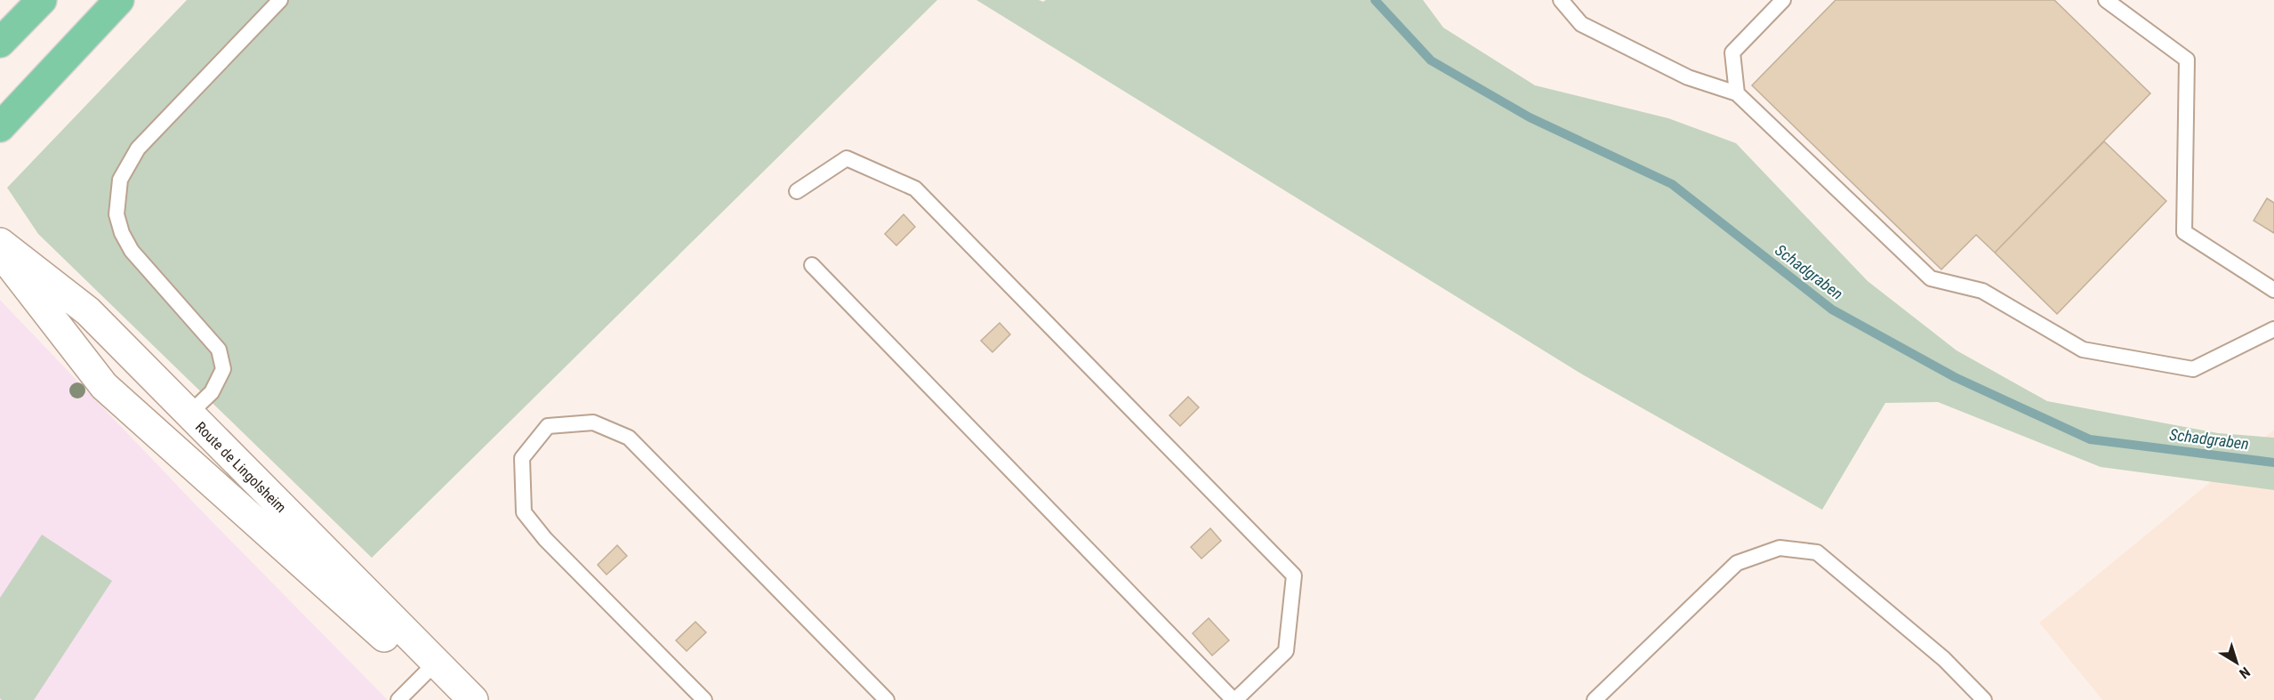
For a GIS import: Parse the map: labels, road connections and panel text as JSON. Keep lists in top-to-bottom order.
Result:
{
  "streets": {
    "main road": ["Route de Lingolsheim"]
  },
  "water": ["Schadgraben"],
  "north": "bottom right"
}
